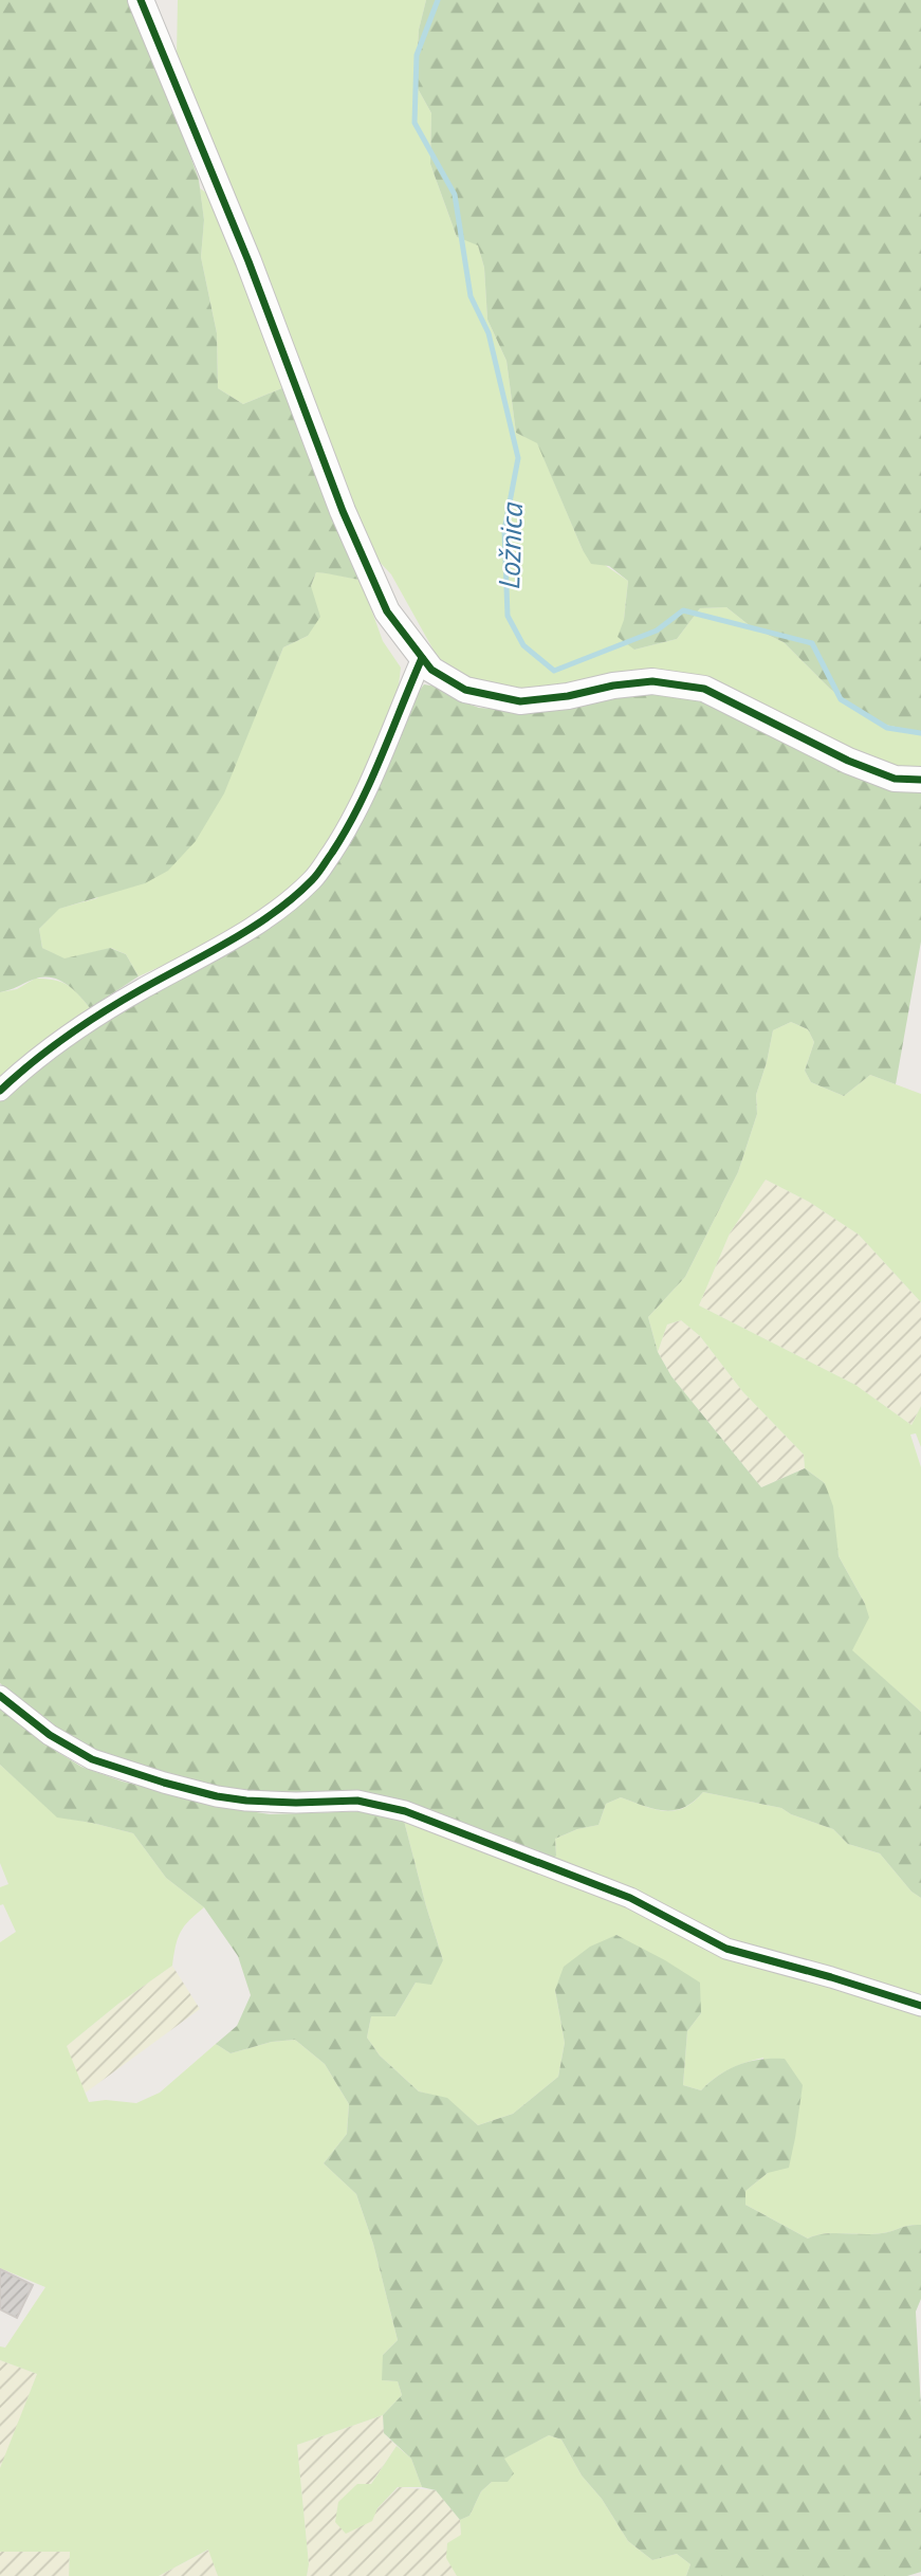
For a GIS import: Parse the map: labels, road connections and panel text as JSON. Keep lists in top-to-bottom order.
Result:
{
  "water": ["Ložnica"]
}
